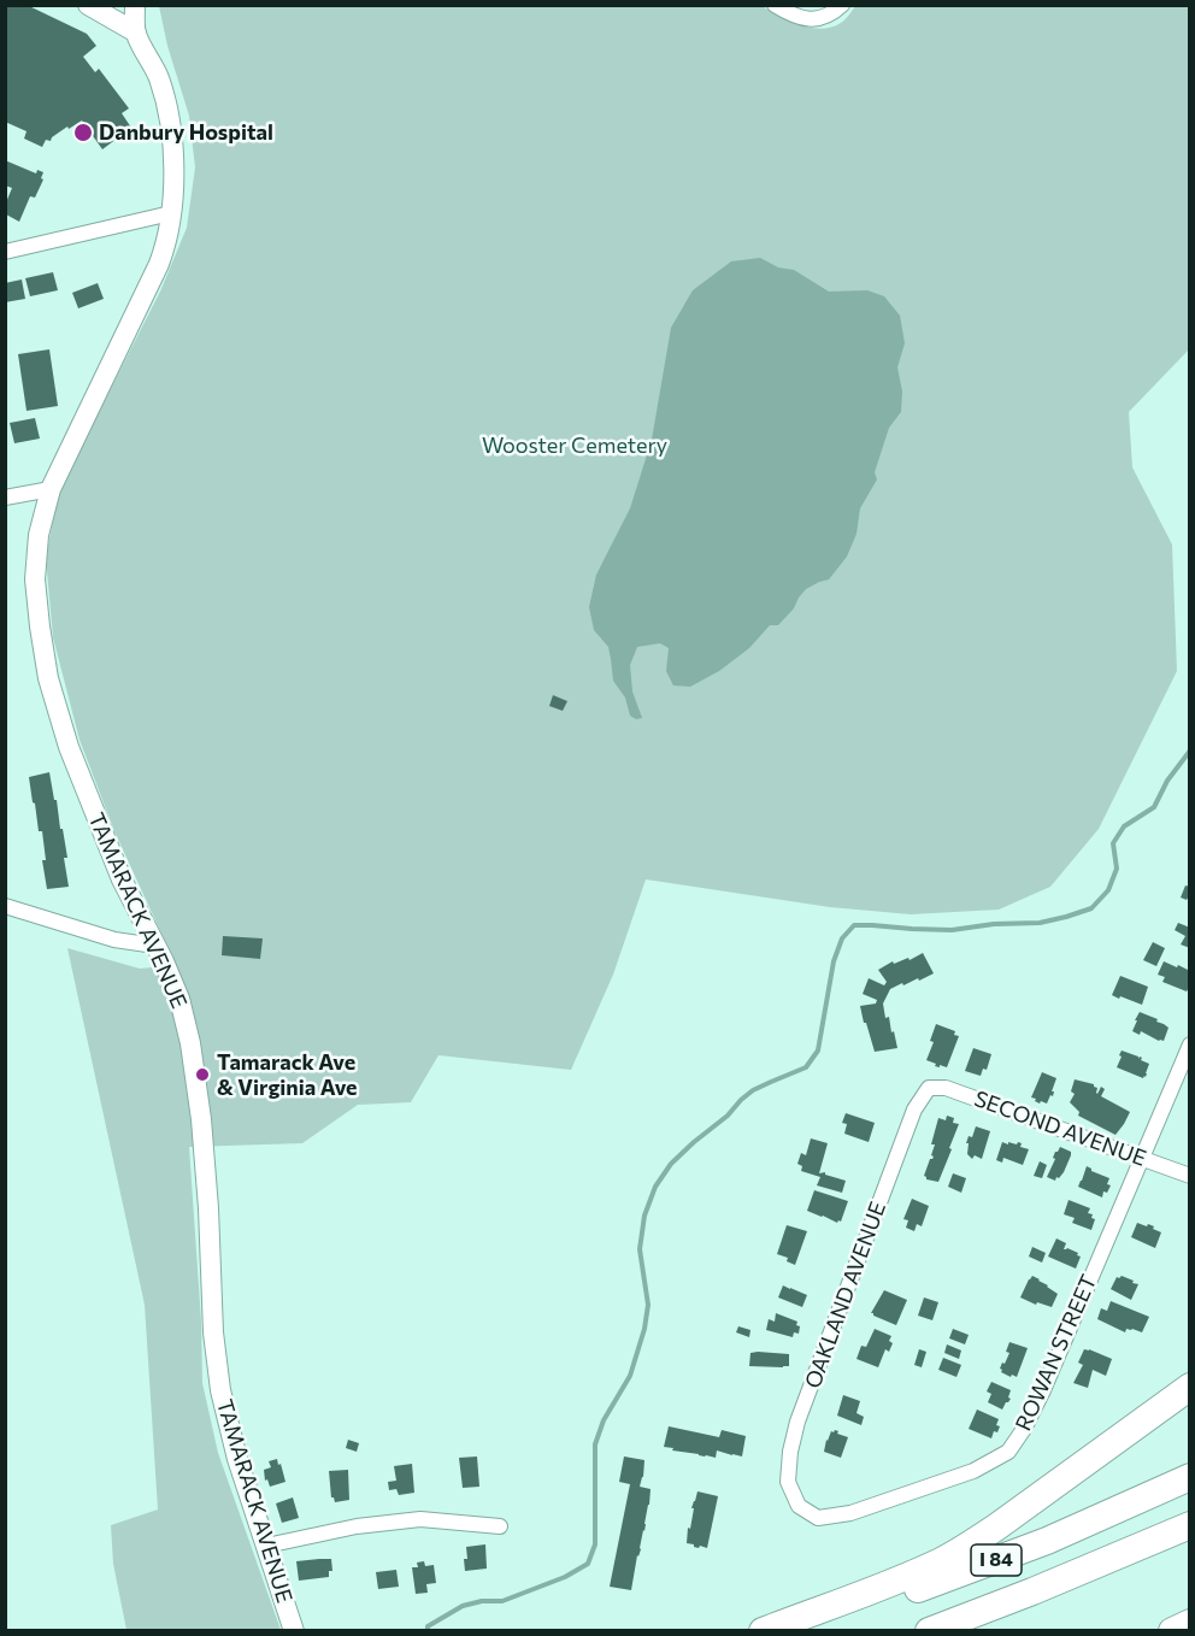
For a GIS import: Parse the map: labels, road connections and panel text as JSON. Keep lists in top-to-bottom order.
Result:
{
  "streets": {
    "highway": ["I 84"],
    "street": [
      "TAMARACK AVENUE",
      "SECOND AVENUE",
      "OAKLAND AVENUE",
      "ROWAN STREET"
    ]
  },
  "crossings": [
    ["SECOND AVENUE", "OAKLAND AVENUE"],
    ["SECOND AVENUE", "ROWAN STREET"],
    ["OAKLAND AVENUE", "ROWAN STREET"]
  ],
  "parks": ["Wooster Cemetery"],
  "places": ["Danbury Hospital", "Tamarack Ave & Virginia Ave"]
}
